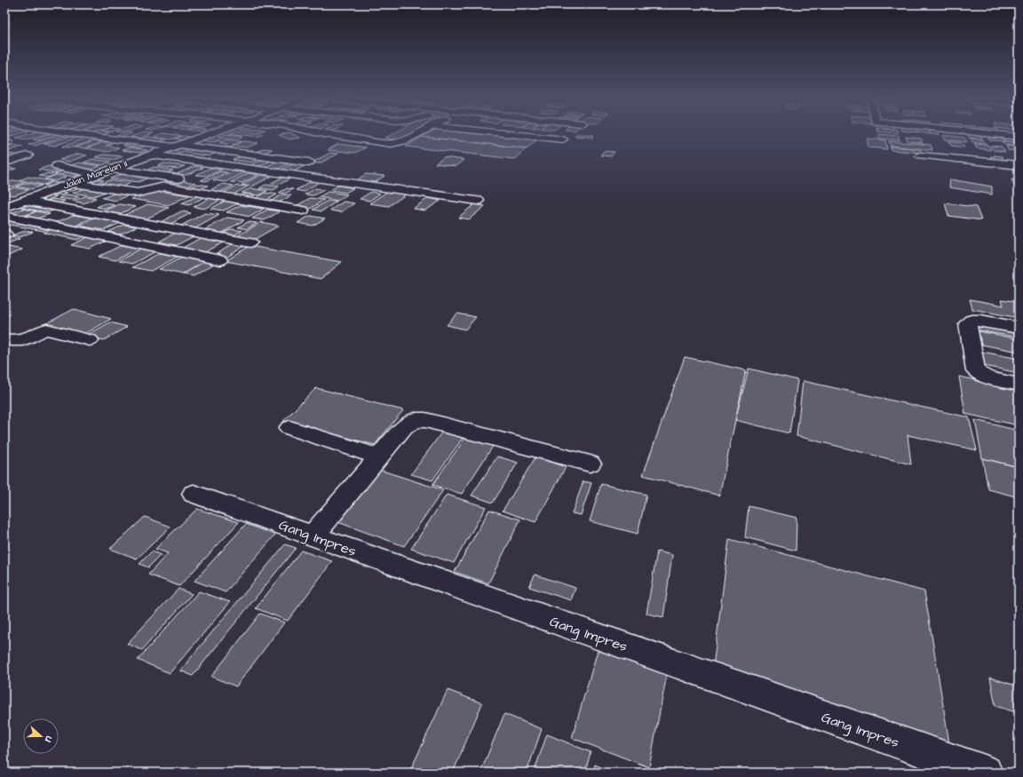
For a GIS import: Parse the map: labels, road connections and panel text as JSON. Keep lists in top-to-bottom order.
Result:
{
  "streets": {
    "street": ["Jalan Marelan II", "Gang Impres"]
  },
  "north": "right"
}
